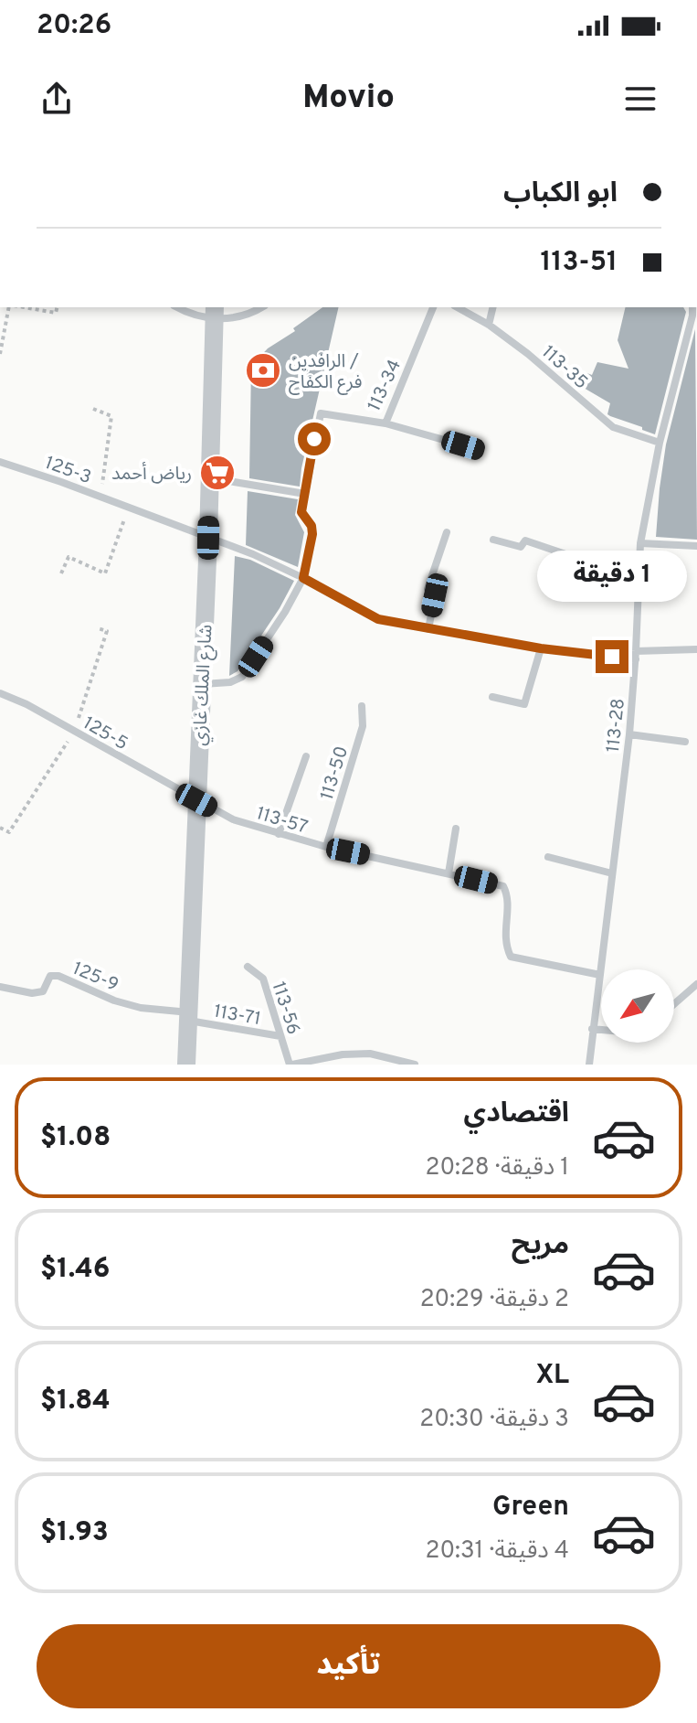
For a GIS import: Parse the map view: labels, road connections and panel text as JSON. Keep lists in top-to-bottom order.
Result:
{
  "streets": {
    "street": ["شارع الملك غازي"],
    "lane": [
      "113-35",
      "113-34",
      "125-3",
      "113-28",
      "125-5",
      "113-50",
      "113-57",
      "125-9",
      "113-56",
      "113-71"
    ]
  },
  "crossings": [
    ["113-35", "113-28"],
    ["113-34", "125-3"],
    ["113-34", "شارع الملك غازي"],
    ["125-3", "شارع الملك غازي"],
    ["125-3", "113-28"],
    ["شارع الملك غازي", "125-5"],
    ["شارع الملك غازي", "113-57"],
    ["شارع الملك غازي", "125-9"],
    ["شارع الملك غازي", "113-71"],
    ["113-28", "113-57"],
    ["125-5", "113-57"],
    ["113-50", "113-57"],
    ["125-9", "113-71"],
    ["113-56", "113-71"]
  ],
  "places": {
    "bank": ["الرافدين / فرع الكفاح"],
    "supermarket": ["رياض أحمد"]
  },
  "north": "bottom left",
  "page": {
    "status": "20:26",
    "header": "Movio",
    "banner": ["ابو الكباب", "113-51"],
    "bubble": "1 دقيقة",
    "list": [
      {
        "name": "اقتصادي",
        "note": "1 دقيقة · 20:28",
        "value": "$1.08"
      },
      {
        "name": "مريح",
        "note": "2 دقيقة · 20:29",
        "value": "$1.46"
      },
      {
        "name": "XL",
        "note": "3 دقيقة · 20:30",
        "value": "$1.84"
      },
      {
        "name": "Green",
        "note": "4 دقيقة · 20:31",
        "value": "$1.93"
      }
    ],
    "buttons": "تأكيد"
  }
}
